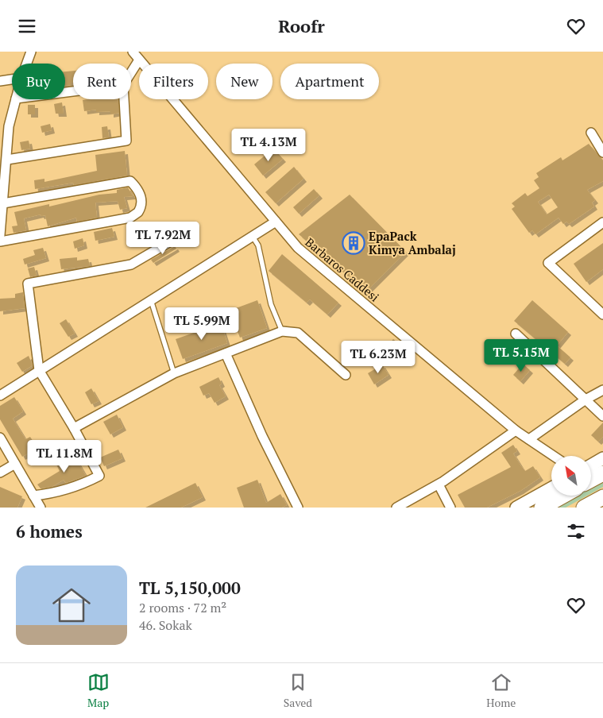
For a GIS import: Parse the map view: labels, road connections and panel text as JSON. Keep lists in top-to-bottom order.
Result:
{
  "streets": {
    "street": ["Barbaros Caddesi"]
  },
  "places": {
    "building": ["EpaPack Kimya Ambalaj"]
  },
  "north": "top left",
  "page": {
    "header": "Roofr",
    "chip": [
      "Buy",
      "Rent",
      "Filters",
      "New",
      "Apartment"
    ],
    "price": [
      "TL 4.13M",
      "TL 7.92M",
      "TL 5.99M",
      "TL 5.15M",
      "TL 6.23M",
      "TL 11.8M"
    ],
    "heading": "6 homes",
    "list": [
      {
        "name": "TL 5,150,000",
        "note": "2 rooms · 72 m² · 46. Sokak"
      }
    ],
    "tabs": ["Map", "Saved", "Home"]
  }
}
